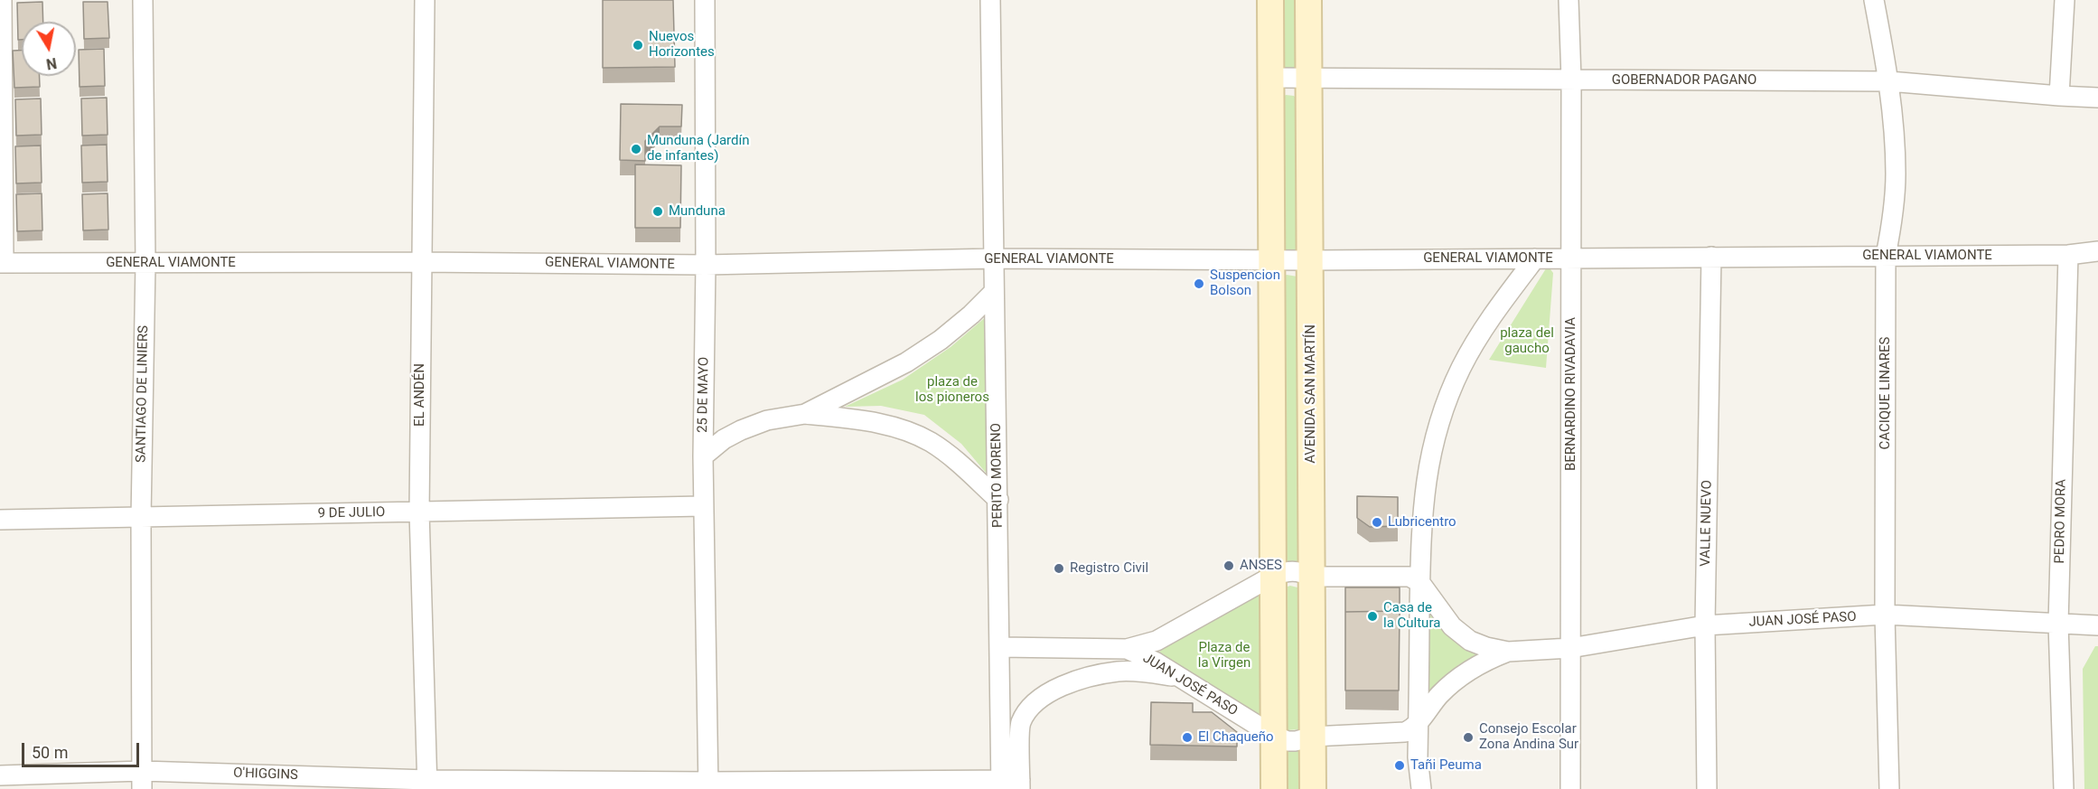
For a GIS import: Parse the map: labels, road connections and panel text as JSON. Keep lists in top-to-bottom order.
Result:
{
  "streets": {
    "main road": ["AVENIDA SAN MARTÍN"],
    "street": [
      "GOBERNADOR PAGANO",
      "GENERAL VIAMONTE",
      "CACIQUE LINARES",
      "SANTIAGO DE LINIERS",
      "BERNARDINO RIVADAVIA",
      "EL ANDÉN",
      "25 DE MAYO",
      "PERITO MORENO",
      "9 DE JULIO",
      "PEDRO MORA",
      "VALLE NUEVO",
      "JUAN JOSÉ PASO",
      "O'HIGGINS"
    ]
  },
  "crossings": [
    ["GOBERNADOR PAGANO", "CACIQUE LINARES"],
    ["GOBERNADOR PAGANO", "AVENIDA SAN MARTÍN"],
    ["GOBERNADOR PAGANO", "BERNARDINO RIVADAVIA"],
    ["GENERAL VIAMONTE", "CACIQUE LINARES"],
    ["GENERAL VIAMONTE", "SANTIAGO DE LINIERS"],
    ["GENERAL VIAMONTE", "AVENIDA SAN MARTÍN"],
    ["GENERAL VIAMONTE", "BERNARDINO RIVADAVIA"],
    ["GENERAL VIAMONTE", "EL ANDÉN"],
    ["GENERAL VIAMONTE", "25 DE MAYO"],
    ["GENERAL VIAMONTE", "PERITO MORENO"],
    ["GENERAL VIAMONTE", "PEDRO MORA"],
    ["GENERAL VIAMONTE", "VALLE NUEVO"],
    ["CACIQUE LINARES", "JUAN JOSÉ PASO"],
    ["SANTIAGO DE LINIERS", "9 DE JULIO"],
    ["SANTIAGO DE LINIERS", "O'HIGGINS"],
    ["AVENIDA SAN MARTÍN", "JUAN JOSÉ PASO"],
    ["BERNARDINO RIVADAVIA", "JUAN JOSÉ PASO"],
    ["EL ANDÉN", "9 DE JULIO"],
    ["EL ANDÉN", "O'HIGGINS"],
    ["25 DE MAYO", "9 DE JULIO"],
    ["25 DE MAYO", "O'HIGGINS"],
    ["PERITO MORENO", "JUAN JOSÉ PASO"],
    ["PERITO MORENO", "O'HIGGINS"],
    ["PEDRO MORA", "JUAN JOSÉ PASO"],
    ["VALLE NUEVO", "JUAN JOSÉ PASO"]
  ],
  "parks": ["plaza del gaucho", "plaza de los pioneros", "Plaza de la Virgen"],
  "places": [
    "Nuevos Horizontes",
    "Munduna (Jardín de infantes)",
    "Munduna",
    "Suspencion Bolson",
    "Lubricentro",
    "ANSES",
    "Registro Civil",
    "Casa de la Cultura",
    "El Chaqueño",
    "Consejo Escolar Zona Andina Sur",
    "Tañi Peuma"
  ],
  "scale_bar": "50 m",
  "north": "bottom"
}
